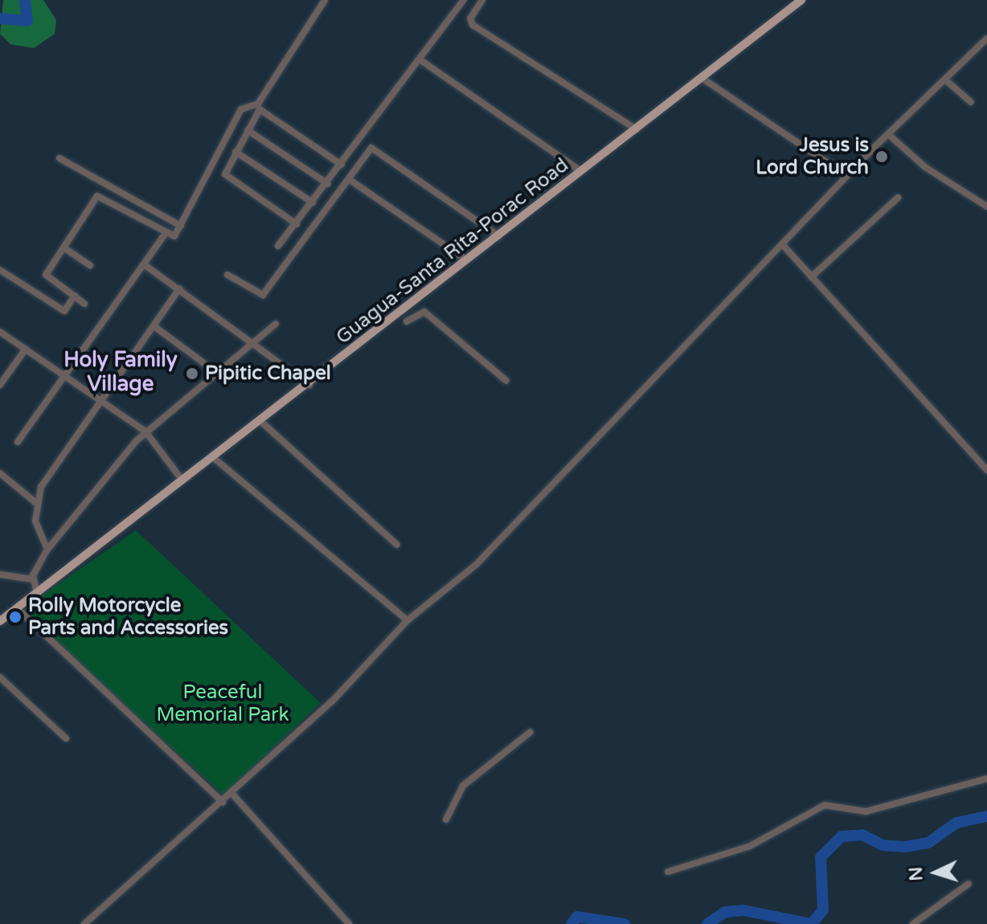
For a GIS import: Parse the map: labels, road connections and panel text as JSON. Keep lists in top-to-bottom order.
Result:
{
  "streets": {
    "main road": ["Guagua-Santa Rita-Porac Road"]
  },
  "districts": ["Holy Family Village"],
  "parks": ["Peaceful Memorial Park"],
  "places": ["Jesus is Lord Church", "Pipitic Chapel", "Rolly Motorcycle Parts and Accessories"],
  "north": "left"
}
